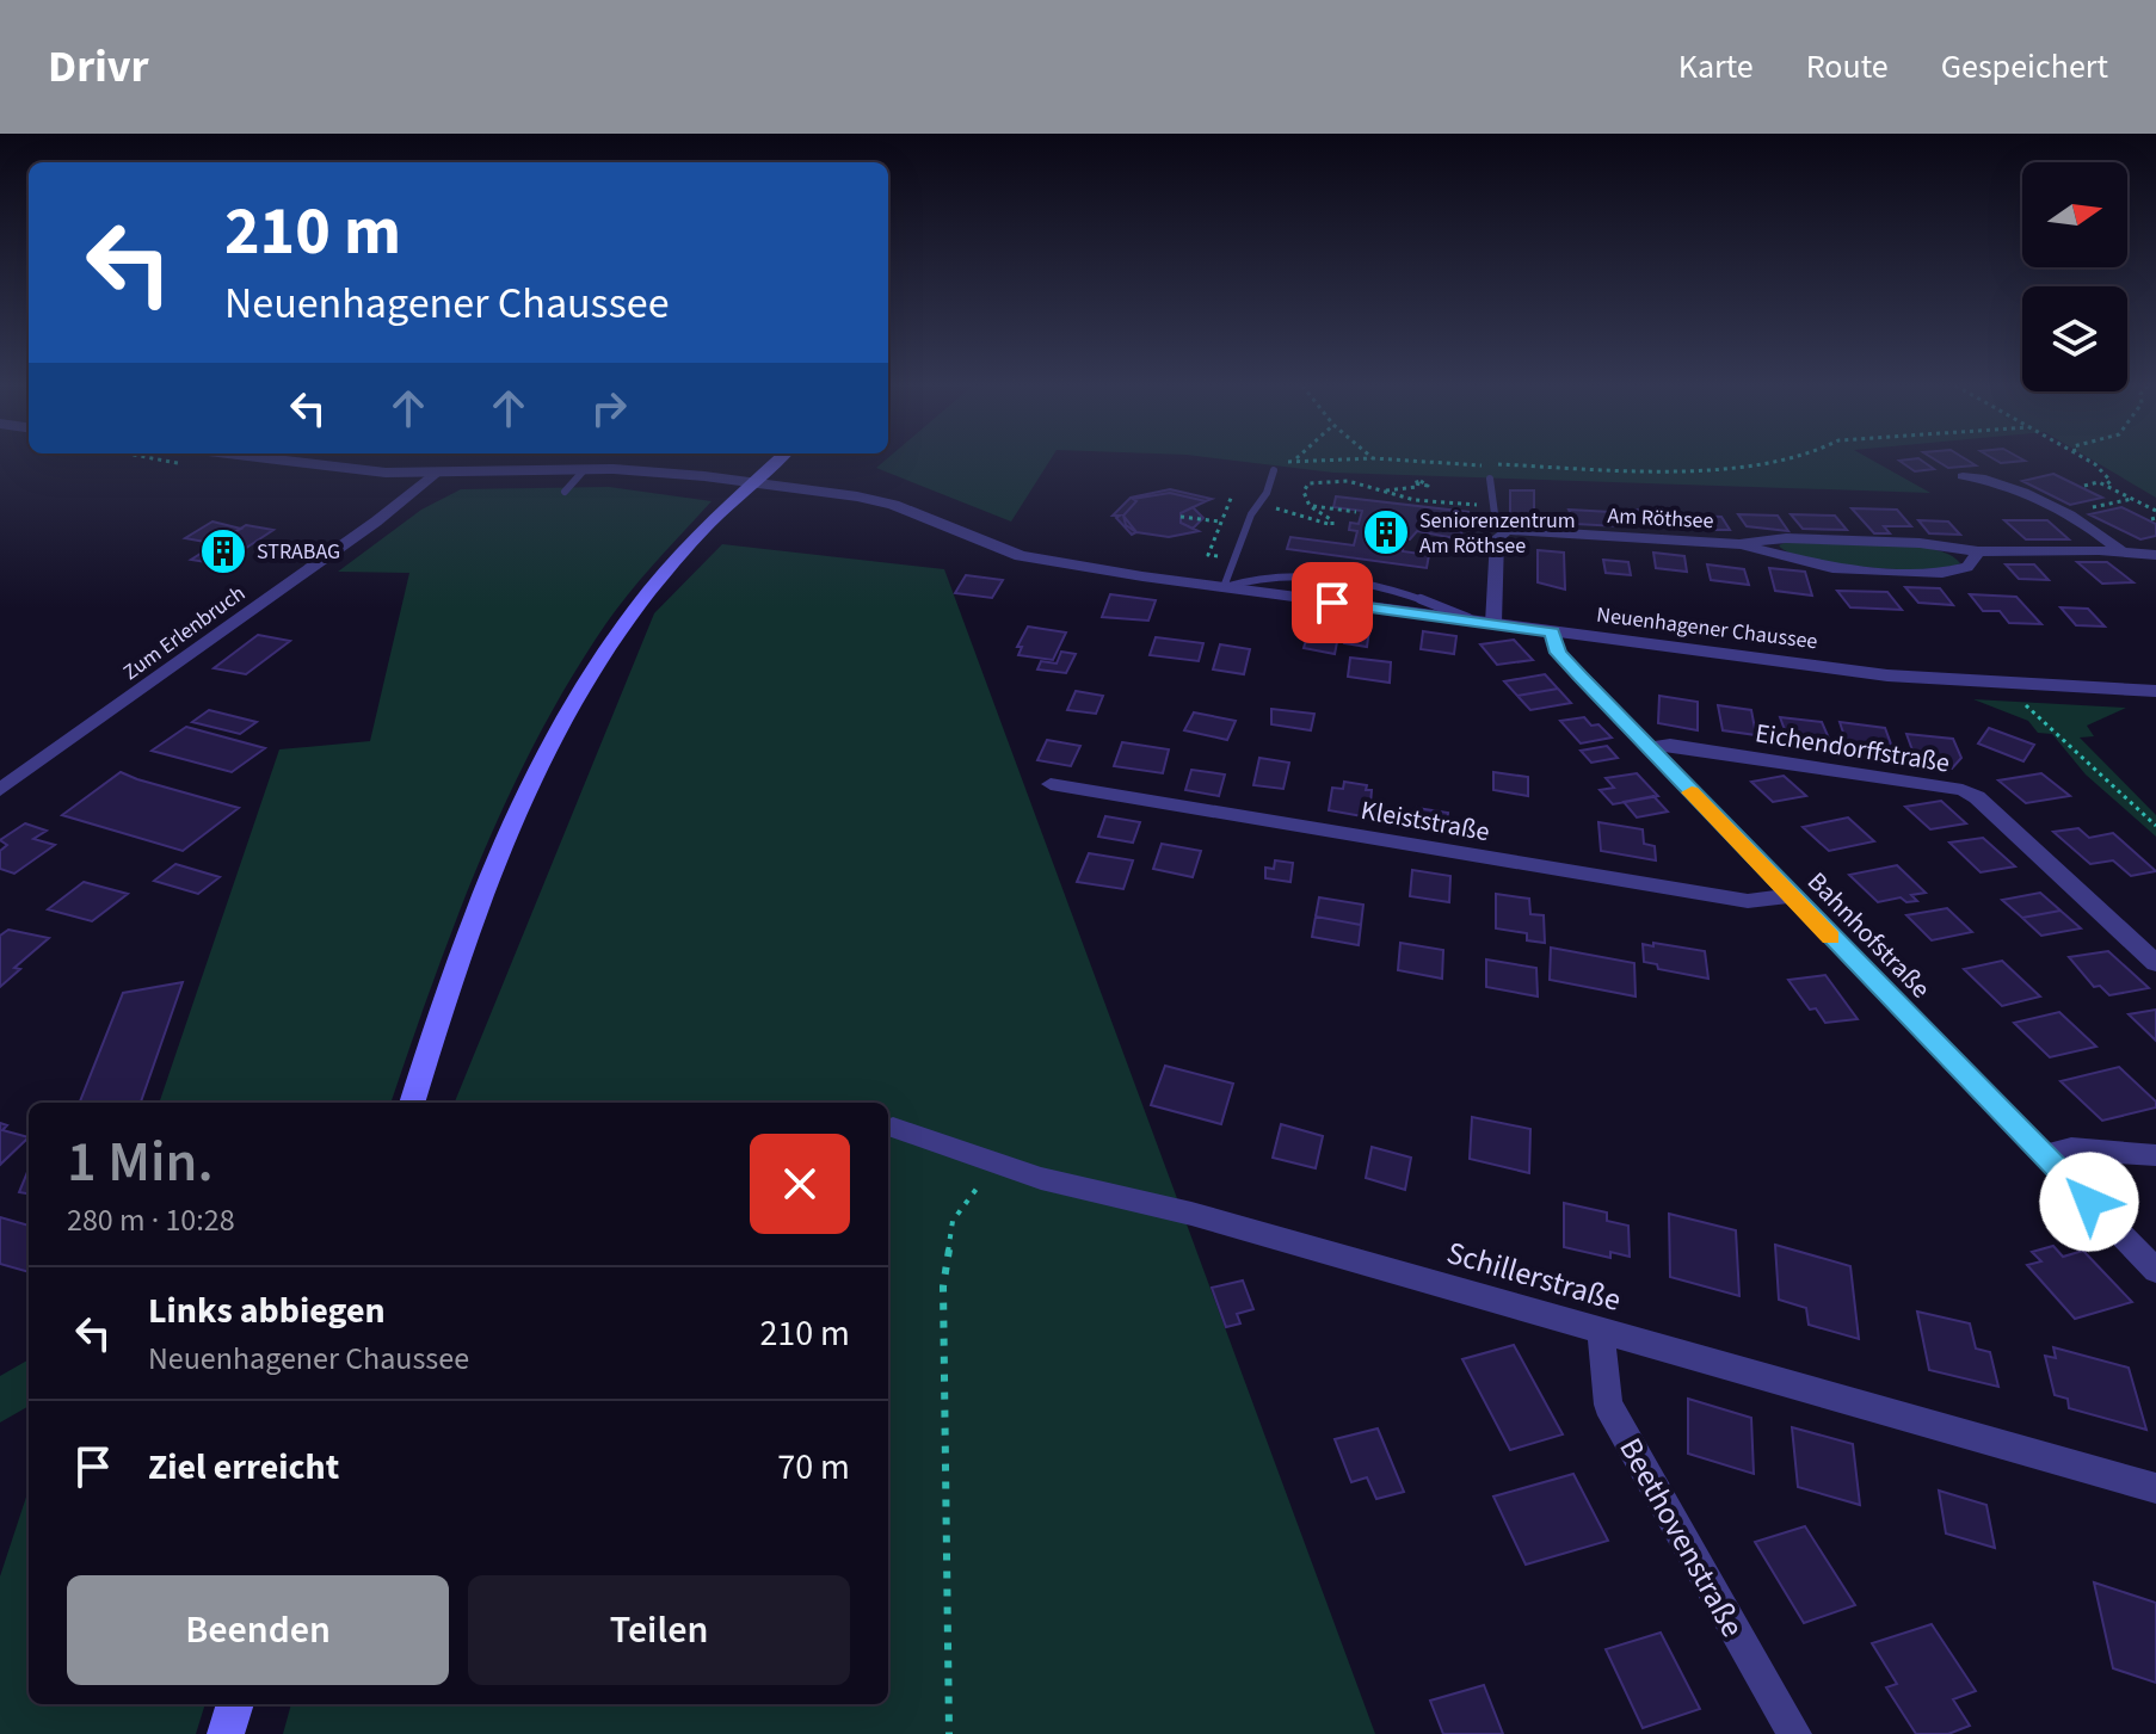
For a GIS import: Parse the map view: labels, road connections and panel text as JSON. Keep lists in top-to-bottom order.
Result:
{
  "streets": {
    "street": [
      "Am Röthsee",
      "Neuenhagener Chaussee",
      "Zum Erlenbruch",
      "Eichendorffstraße",
      "Kleiststraße",
      "Bahnhofstraße",
      "Schillerstraße",
      "Beethovenstraße"
    ]
  },
  "crossings": [
    ["Neuenhagener Chaussee", "Zum Erlenbruch"],
    ["Neuenhagener Chaussee", "Bahnhofstraße"],
    ["Eichendorffstraße", "Bahnhofstraße"],
    ["Kleiststraße", "Bahnhofstraße"],
    ["Schillerstraße", "Beethovenstraße"]
  ],
  "places": {
    "building": ["Seniorenzentrum Am Röthsee", "STRABAG"]
  },
  "north": "right",
  "page": {
    "header": "Drivr",
    "nav": ["Karte", "Route", "Gespeichert"],
    "turn": ["210 m", "Neuenhagener Chaussee"],
    "heading": ["1 Min.", "280 m · 10:28"],
    "list": [
      {
        "name": "Links abbiegen",
        "note": "Neuenhagener Chaussee",
        "value": "210 m"
      },
      {
        "name": "Ziel erreicht",
        "value": "70 m"
      }
    ],
    "buttons": ["Beenden", "Teilen"]
  }
}
